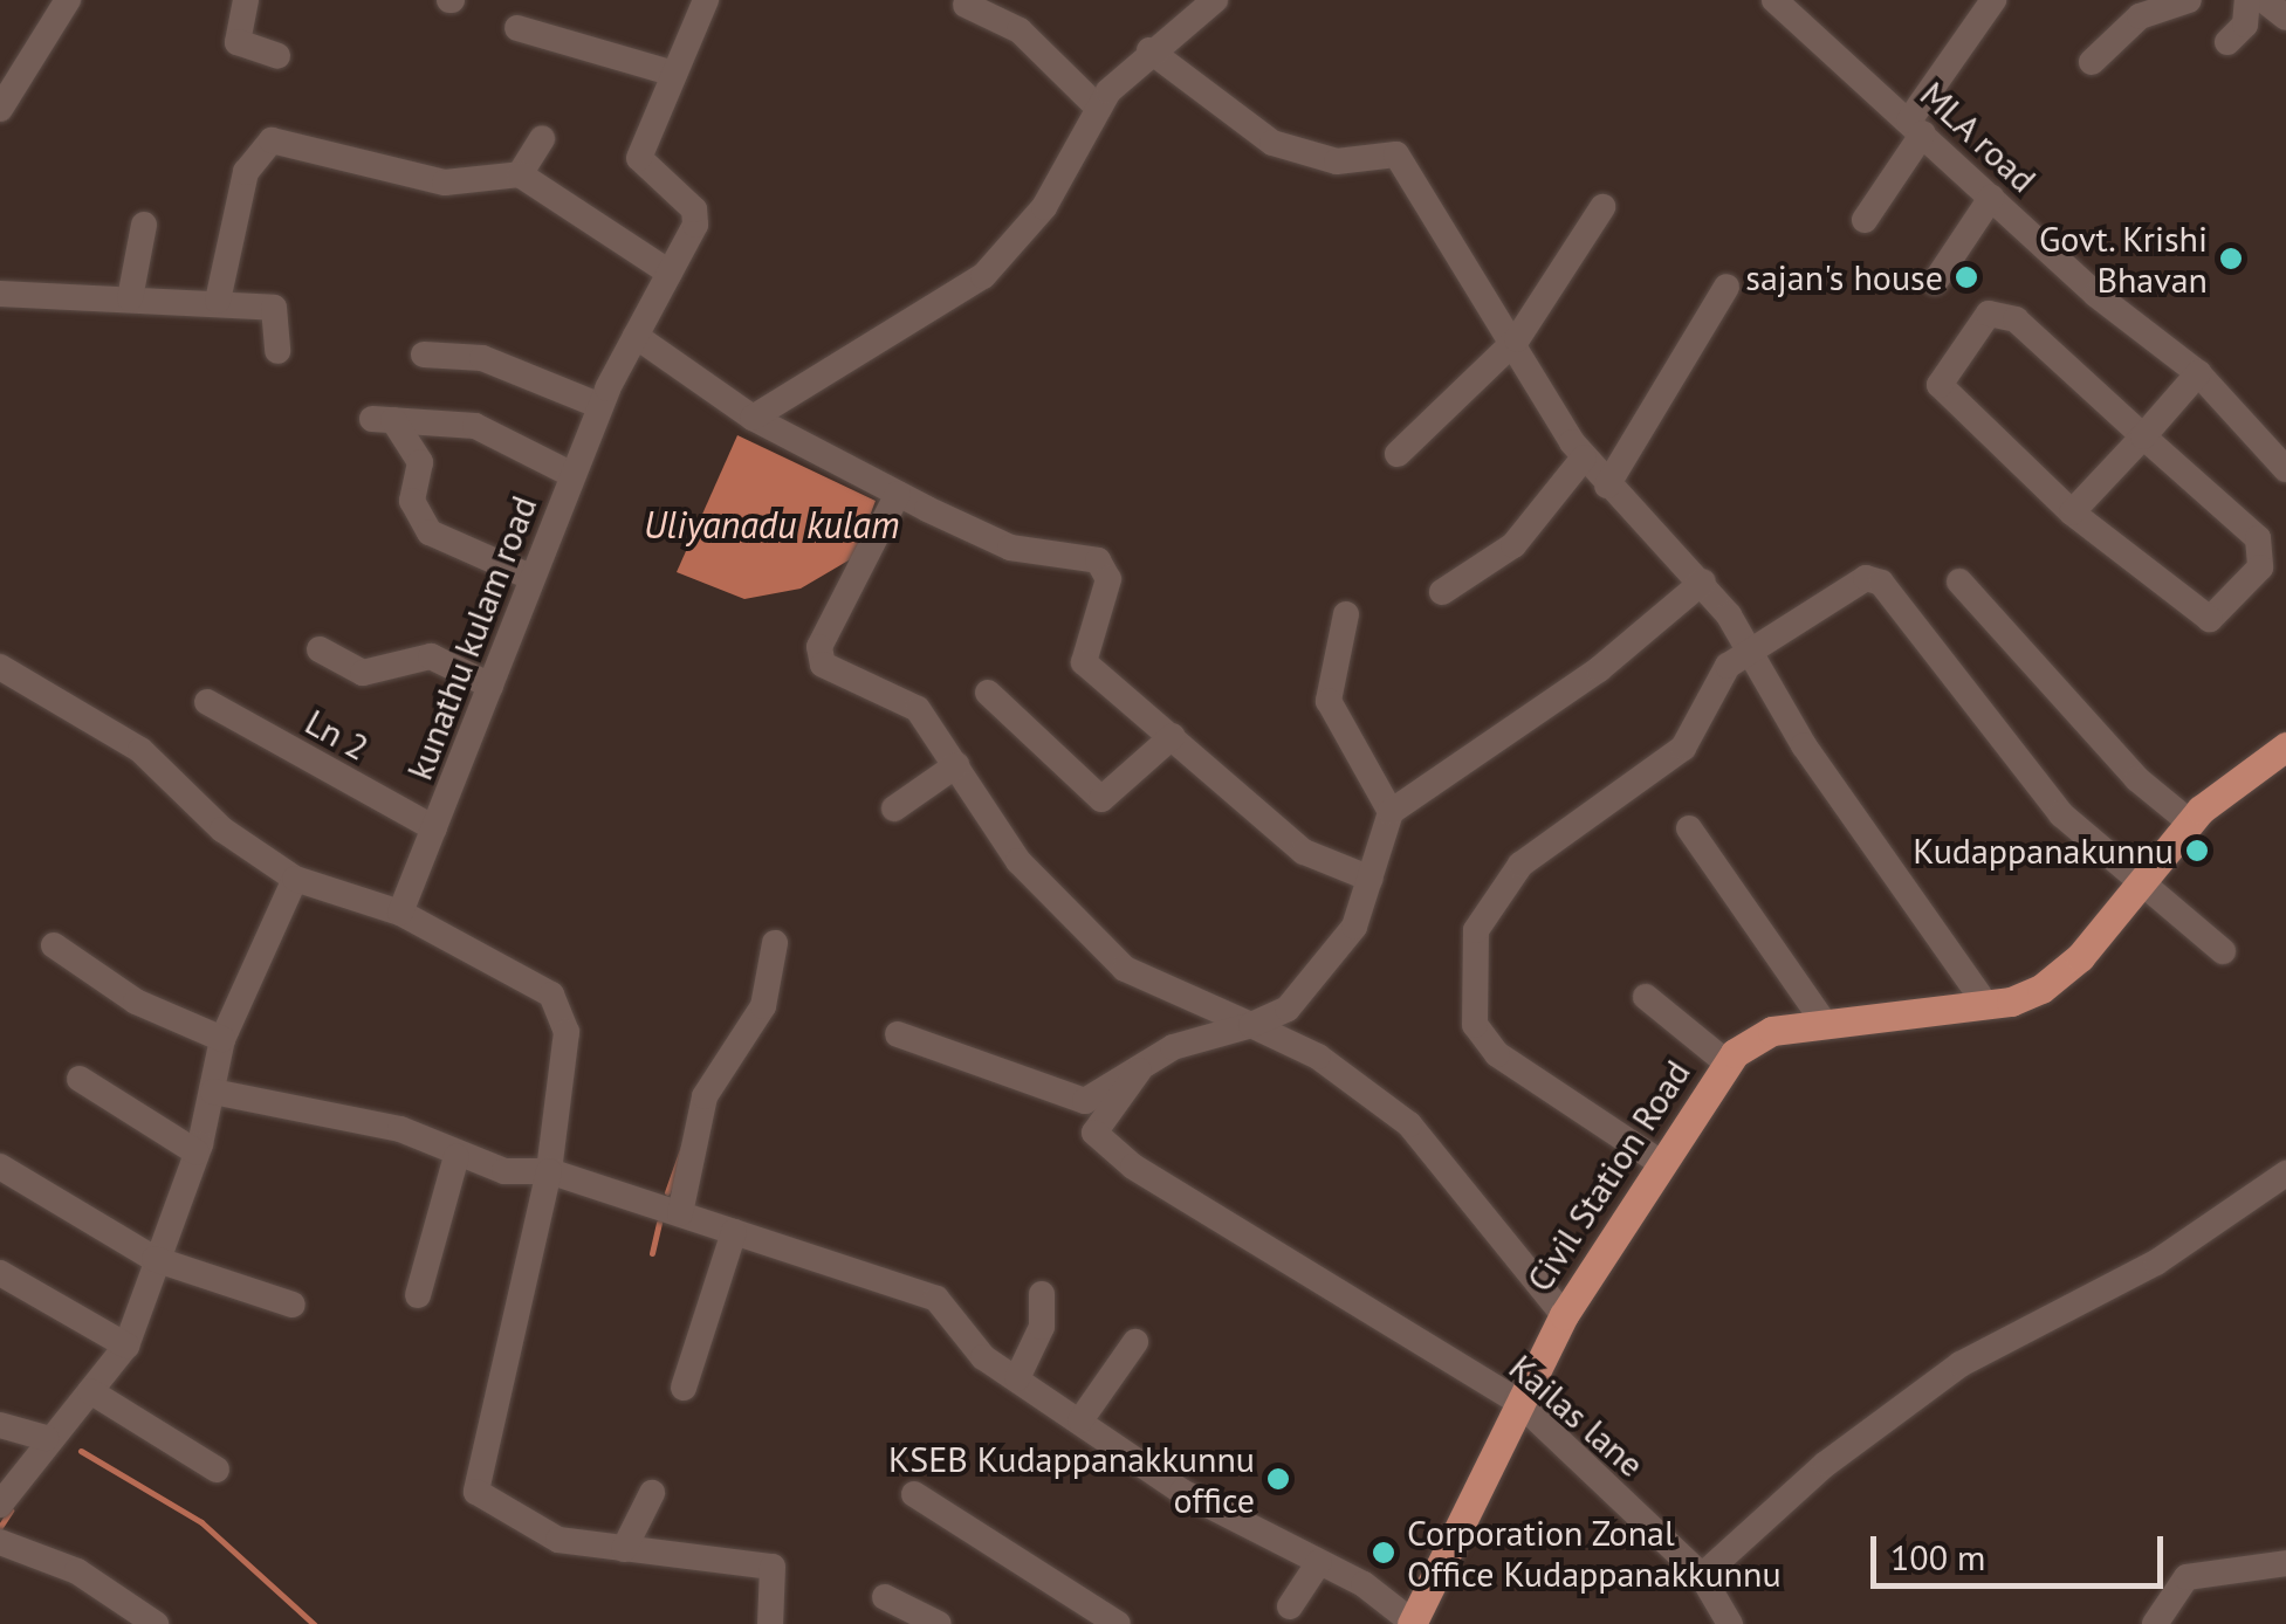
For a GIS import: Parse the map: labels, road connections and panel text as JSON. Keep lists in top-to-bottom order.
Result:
{
  "streets": {
    "main road": ["Civil Station Road"],
    "street": [
      "MLA road",
      "kunathu kulam road",
      "Ln 2",
      "Kailas lane"
    ]
  },
  "crossings": [
    ["kunathu kulam road", "Ln 2"],
    ["Civil Station Road", "Kailas lane"]
  ],
  "water": ["Uliyanadu kulam"],
  "places": [
    "Govt. Krishi Bhavan",
    "sajan's house",
    "Kudappanakunnu",
    "KSEB Kudappanakkunnu office",
    "Corporation Zonal Office Kudappanakkunnu"
  ],
  "scale_bar": "100 m"
}
